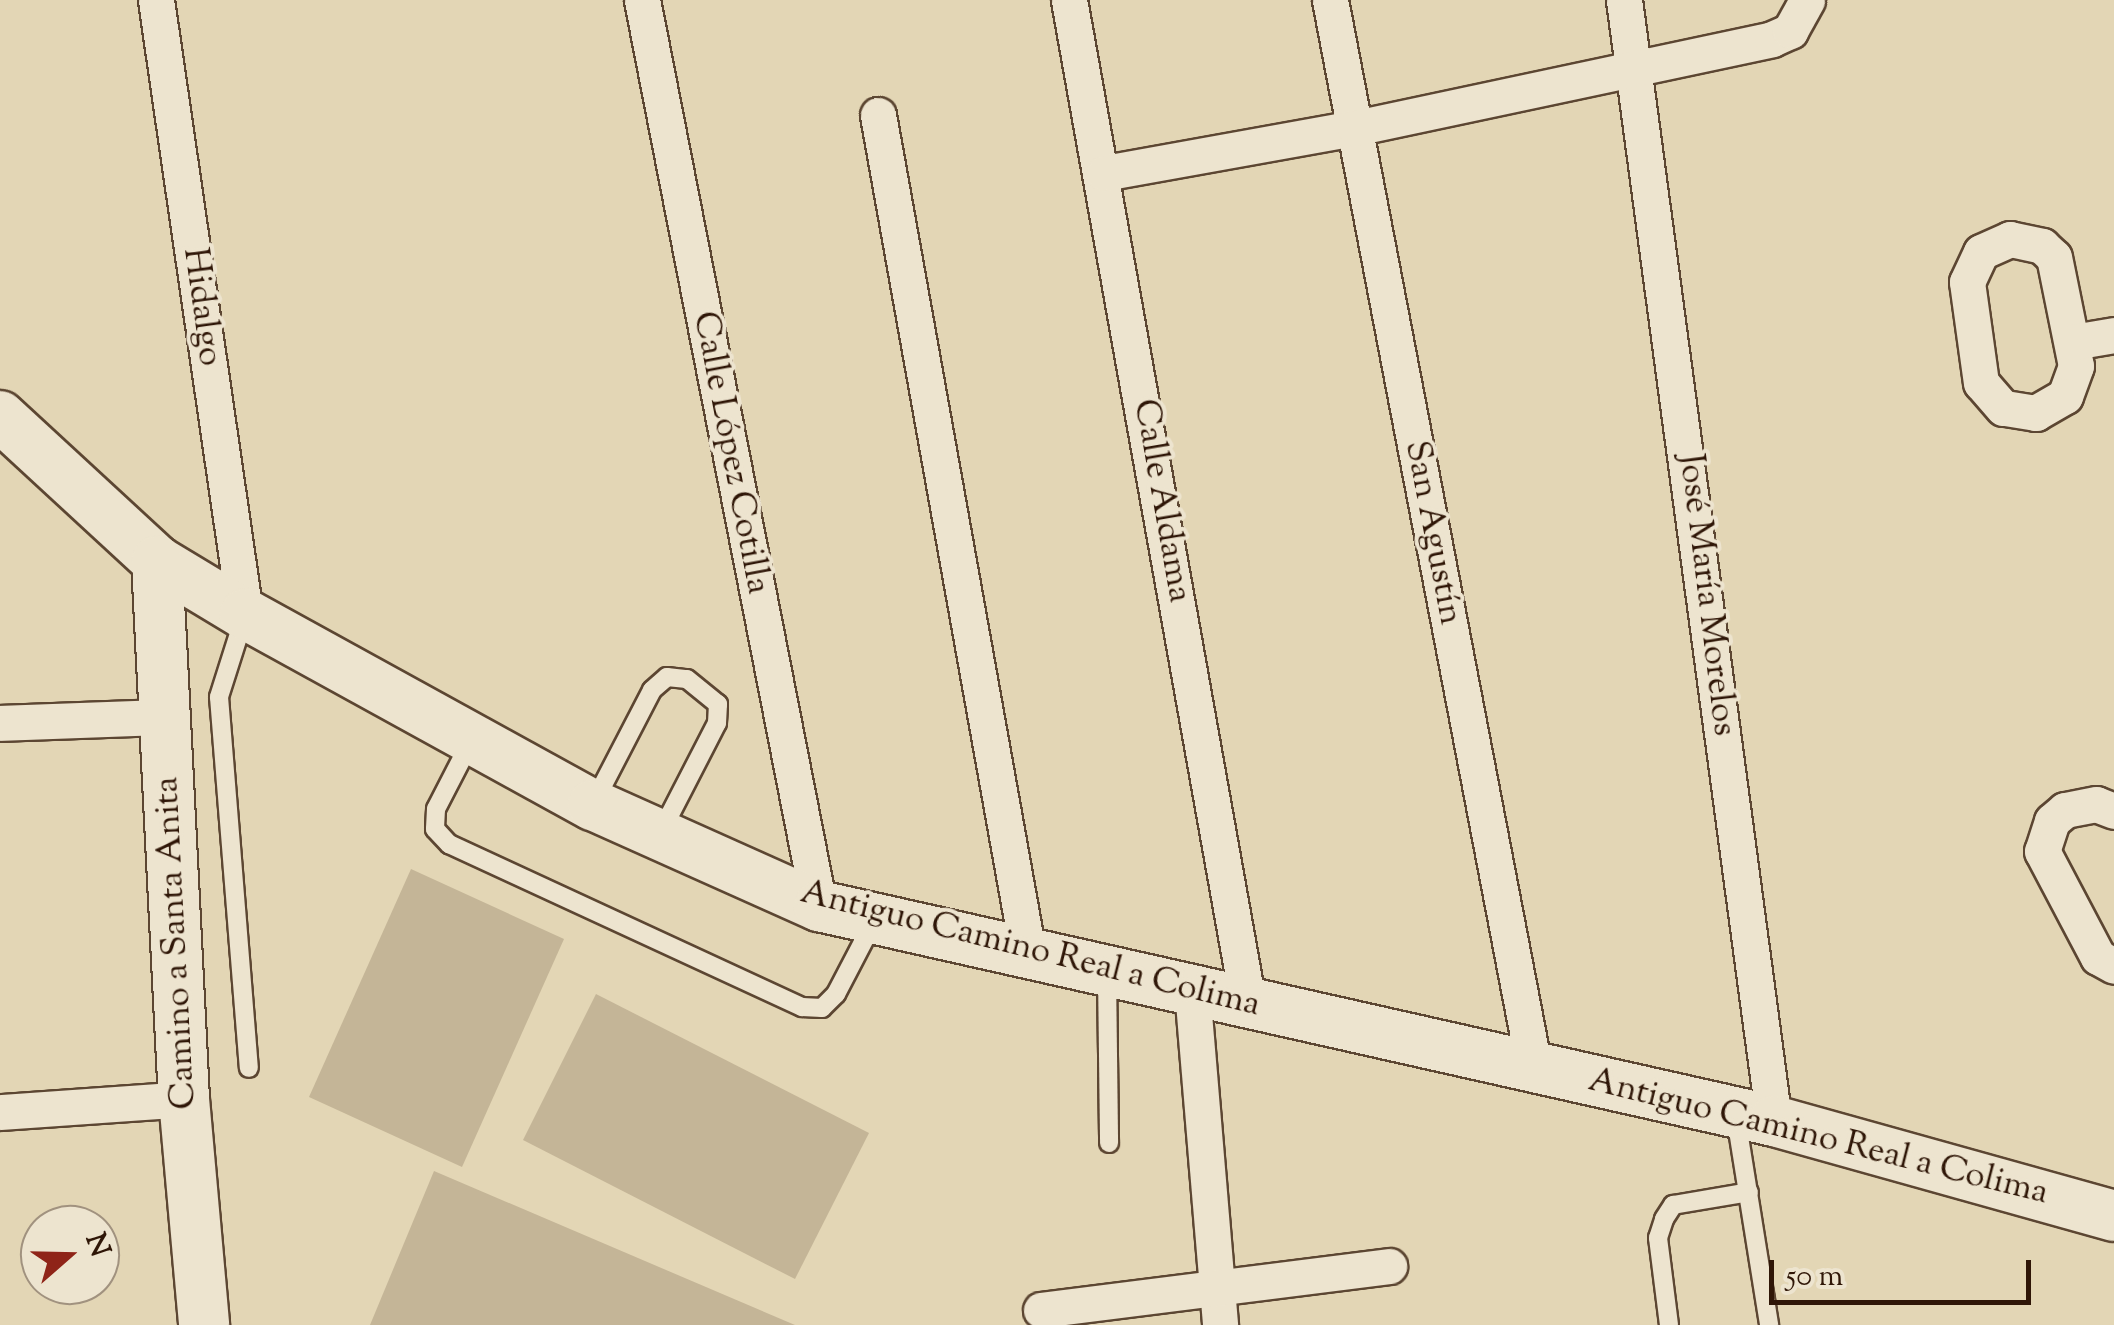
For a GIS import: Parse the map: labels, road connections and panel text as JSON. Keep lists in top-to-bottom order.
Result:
{
  "streets": {
    "main road": ["Camino a Santa Anita", "Antiguo Camino Real a Colima"],
    "street": [
      "Hidalgo",
      "Calle López Cotilla",
      "Calle Aldama",
      "San Agustín",
      "José María Morelos"
    ]
  },
  "crossings": [
    ["Hidalgo", "Antiguo Camino Real a Colima"],
    ["Calle López Cotilla", "Antiguo Camino Real a Colima"],
    ["Calle Aldama", "Antiguo Camino Real a Colima"],
    ["San Agustín", "Antiguo Camino Real a Colima"],
    ["José María Morelos", "Antiguo Camino Real a Colima"],
    ["Camino a Santa Anita", "Antiguo Camino Real a Colima"]
  ],
  "scale_bar": "50 m",
  "north": "right"
}
